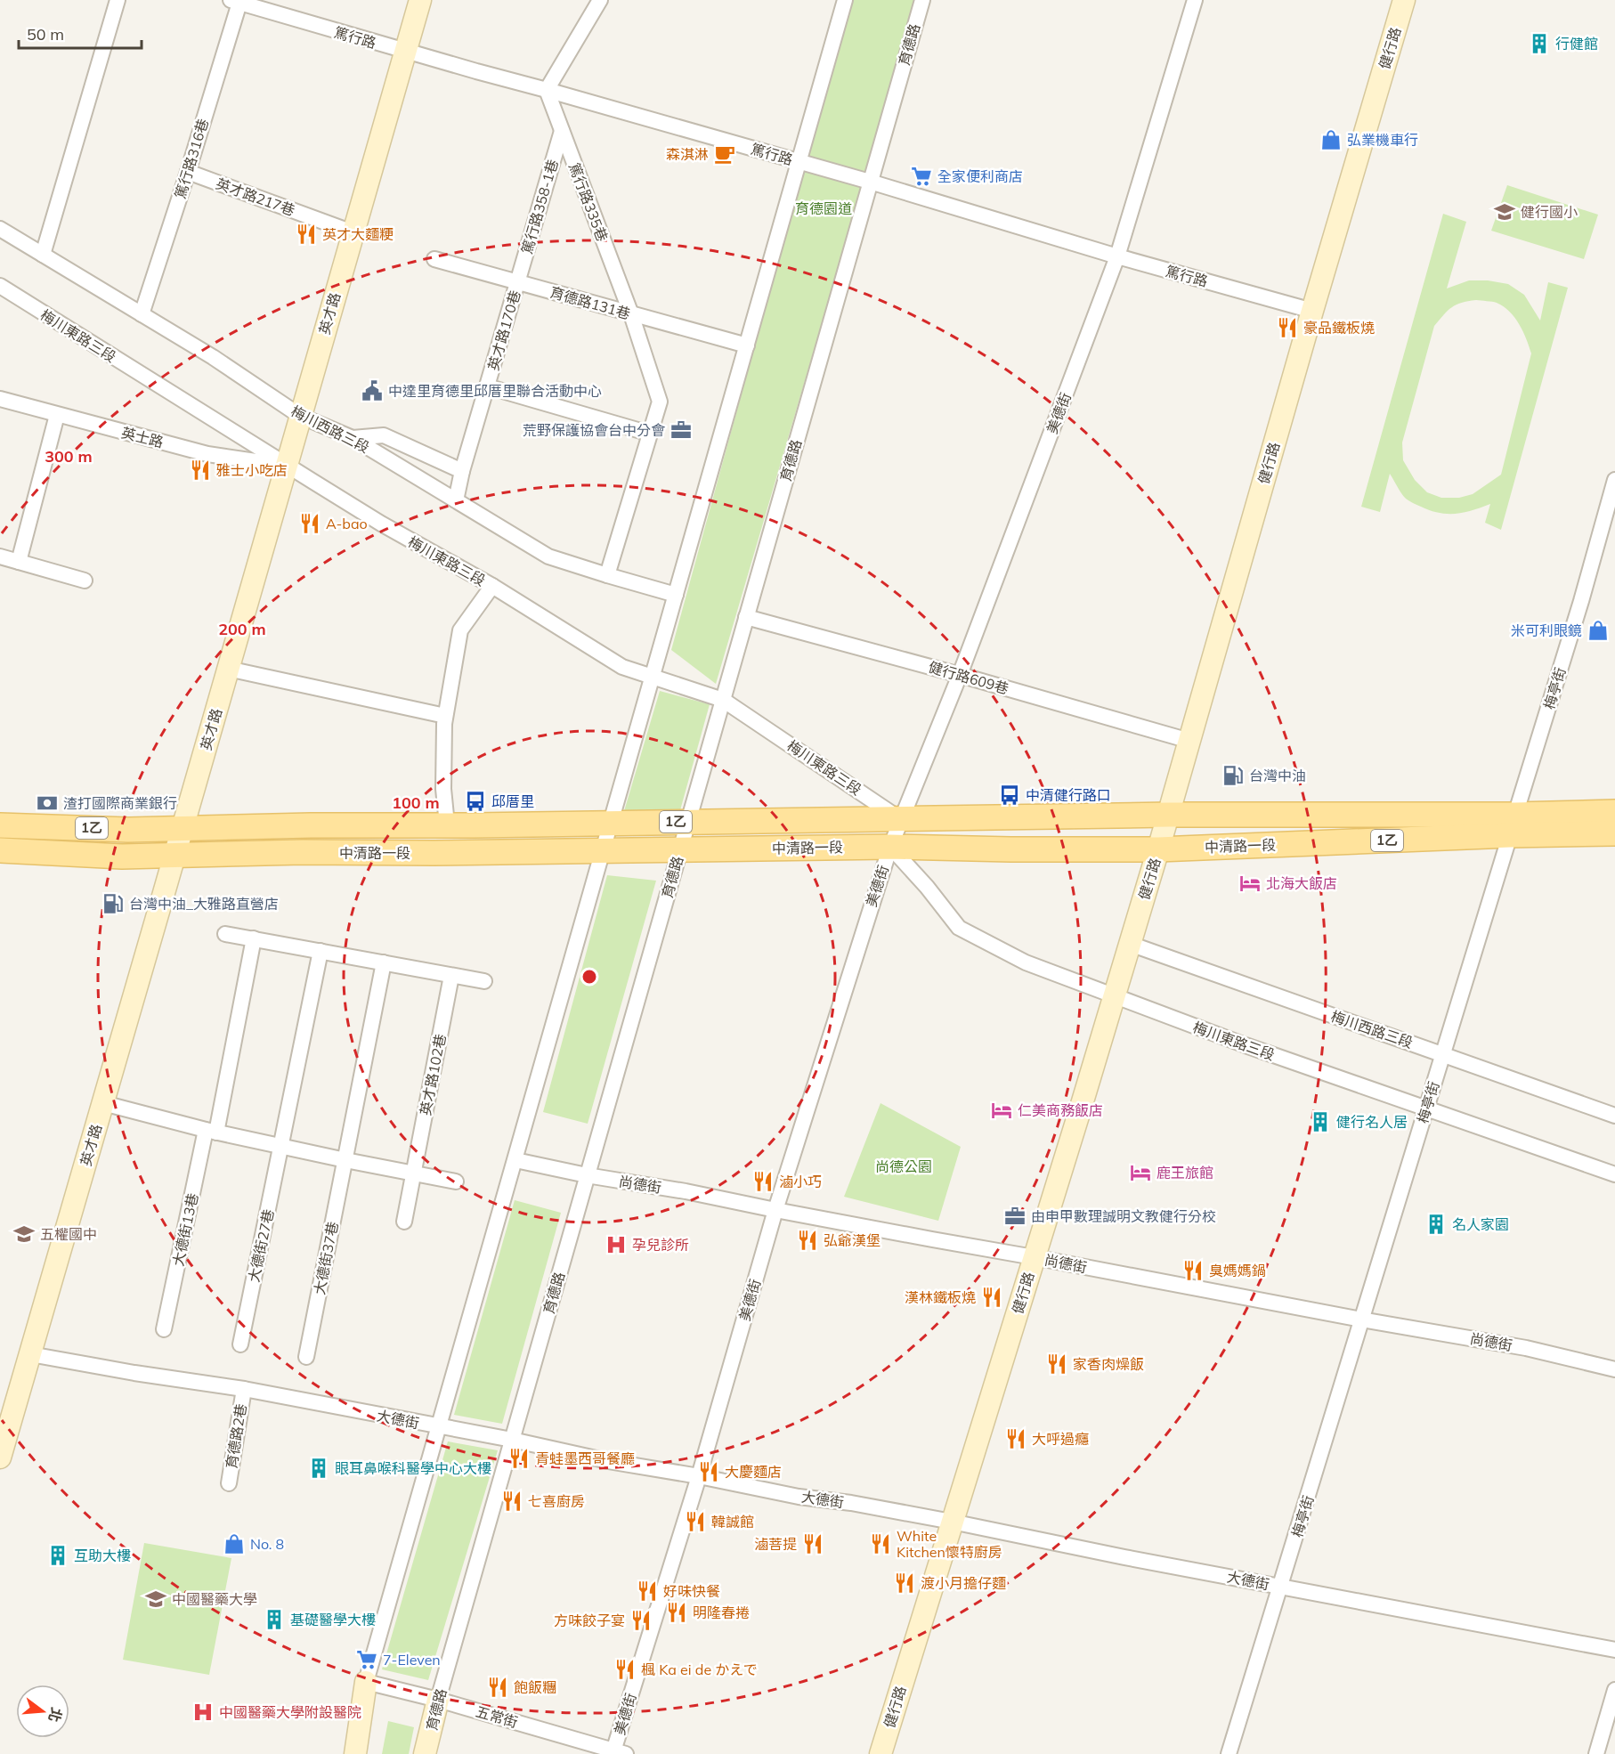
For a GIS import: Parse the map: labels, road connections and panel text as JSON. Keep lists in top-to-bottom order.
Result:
{
  "streets": {
    "main road": ["1乙", "中清路一段"],
    "street": [
      "篤行路",
      "育德路",
      "健行路",
      "篤行路316巷",
      "英才路217巷",
      "篤行路335巷",
      "篤行路358-1巷",
      "育德路131巷",
      "英才路",
      "英才路170巷",
      "梅川東路三段",
      "美德街",
      "梅川西路三段",
      "英士路",
      "健行路609巷",
      "梅亭街",
      "英才路102巷",
      "尚德街",
      "大德街13巷",
      "大德街27巷",
      "大德街37巷",
      "大德街",
      "育德路2巷",
      "五常街"
    ]
  },
  "crossings": [
    ["篤行路", "育德路"],
    ["篤行路", "健行路"],
    ["篤行路", "篤行路316巷"],
    ["篤行路", "篤行路335巷"],
    ["篤行路", "英才路"],
    ["篤行路", "美德街"],
    ["育德路", "梅川東路三段"],
    ["育德路", "健行路609巷"],
    ["育德路", "中清路一段"],
    ["育德路", "尚德街"],
    ["育德路", "大德街"],
    ["育德路", "五常街"],
    ["健行路", "梅川東路三段"],
    ["健行路", "梅川西路三段"],
    ["健行路", "健行路609巷"],
    ["健行路", "中清路一段"],
    ["健行路", "尚德街"],
    ["健行路", "大德街"],
    ["篤行路316巷", "英才路217巷"],
    ["篤行路316巷", "梅川西路三段"],
    ["英才路217巷", "英才路"],
    ["篤行路335巷", "篤行路358-1巷"],
    ["篤行路335巷", "育德路131巷"],
    ["篤行路335巷", "梅川西路三段"],
    ["篤行路358-1巷", "育德路131巷"],
    ["篤行路358-1巷", "英才路170巷"],
    ["育德路131巷", "英才路170巷"],
    ["英才路", "梅川東路三段"],
    ["英才路", "梅川西路三段"],
    ["英才路", "英士路"],
    ["英才路", "中清路一段"],
    ["英才路", "大德街"],
    ["英才路170巷", "梅川西路三段"],
    ["梅川東路三段", "美德街"],
    ["梅川東路三段", "英士路"],
    ["梅川東路三段", "梅亭街"],
    ["梅川東路三段", "中清路一段"],
    ["美德街", "健行路609巷"],
    ["美德街", "中清路一段"],
    ["美德街", "尚德街"],
    ["美德街", "大德街"],
    ["美德街", "五常街"],
    ["梅川西路三段", "梅亭街"],
    ["梅亭街", "中清路一段"],
    ["梅亭街", "尚德街"],
    ["梅亭街", "大德街"],
    ["大德街", "育德路2巷"]
  ],
  "parks": ["育德園道", "尚德公園"],
  "places": {
    "building": [
      "行健館",
      "健行名人居",
      "名人家園",
      "眼耳鼻喉科醫學中心大樓",
      "互助大樓",
      "基礎醫學大樓"
    ],
    "shop": ["弘業機車行", "米可利眼鏡", "No. 8"],
    "cafe": ["森淇淋"],
    "supermarket": ["全家便利商店", "7-Eleven"],
    "school or university": ["健行國小", "五權國中", "中國醫藥大學"],
    "restaurant": [
      "英才大麵粳",
      "豪品鐵板燒",
      "雅士小吃店",
      "A-bao",
      "滷小巧",
      "弘爺漢堡",
      "臭媽媽鍋",
      "漢林鐵板燒",
      "家香肉燥飯",
      "大呼過癮",
      "青蛙墨西哥餐廳",
      "大慶麵店",
      "七喜廚房",
      "韓誠館",
      "滷菩提",
      "White Kitchen懷特廚房",
      "渡小月擔仔麵",
      "好味快餐",
      "明隆春捲",
      "方味餃子宴",
      "楓 Ka ei de かえで",
      "飽飯糰"
    ],
    "public building": ["中達里育德里邱厝里聯合活動中心"],
    "office": ["荒野保護協會台中分會", "由申甲數理誠明文教健行分校"],
    "fuel station": ["台灣中油", "台灣中油_大雅路直營店"],
    "bus stop": ["中清健行路口", "邱厝里"],
    "bank": ["渣打國際商業銀行"],
    "hotel": ["北海大飯店", "仁美商務飯店", "鹿王旅館"],
    "hospital": ["孕兒診所", "中國醫藥大學附設醫院"]
  },
  "scale_bar": "50 m",
  "north": "right",
  "rings": ["300 m", "200 m", "100 m"]
}
